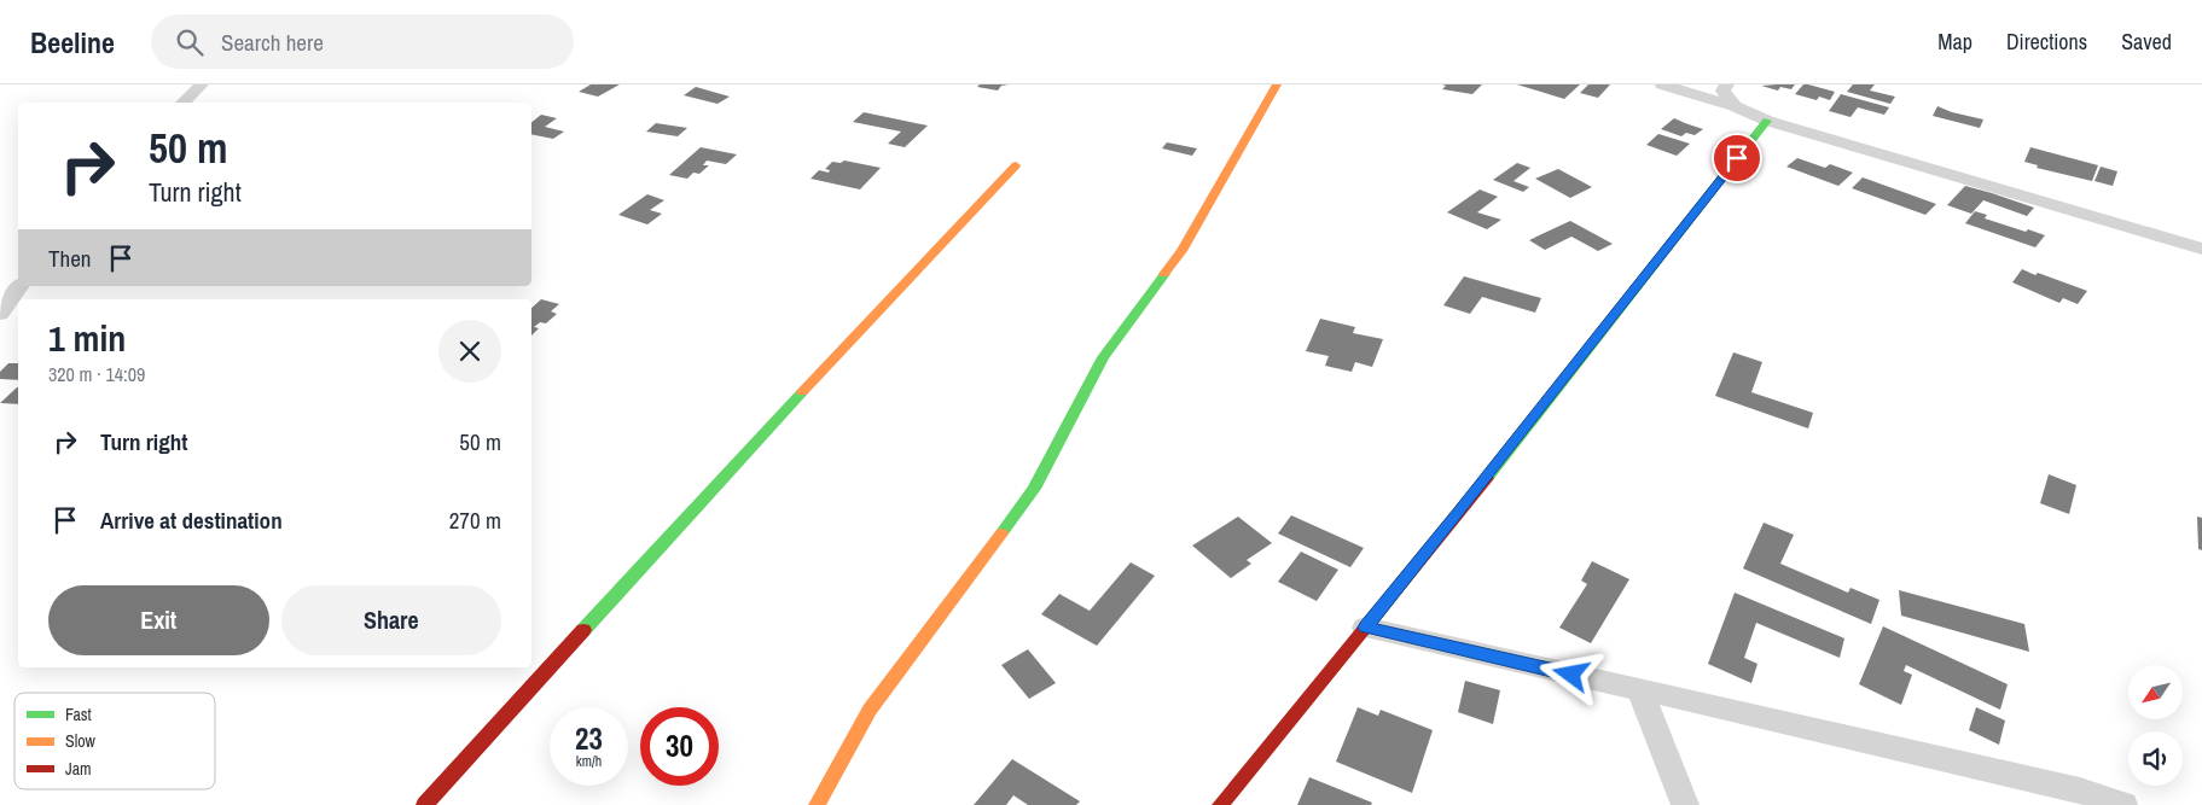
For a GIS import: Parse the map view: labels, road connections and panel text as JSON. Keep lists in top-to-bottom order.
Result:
{
  "legend": ["Fast", "Slow", "Jam"],
  "north": "bottom left",
  "page": {
    "header": "Beeline",
    "search": "Search here",
    "nav": ["Map", "Directions", "Saved"],
    "turn": ["50 m", "Turn right"],
    "then": "Then",
    "heading": ["1 min", "320 m · 14:09"],
    "list": [
      {
        "name": "Turn right",
        "value": "50 m"
      },
      {
        "name": "Arrive at destination",
        "value": "270 m"
      }
    ],
    "buttons": ["Exit", "Share"],
    "speed": "23 km/h",
    "limit": "30"
  }
}
